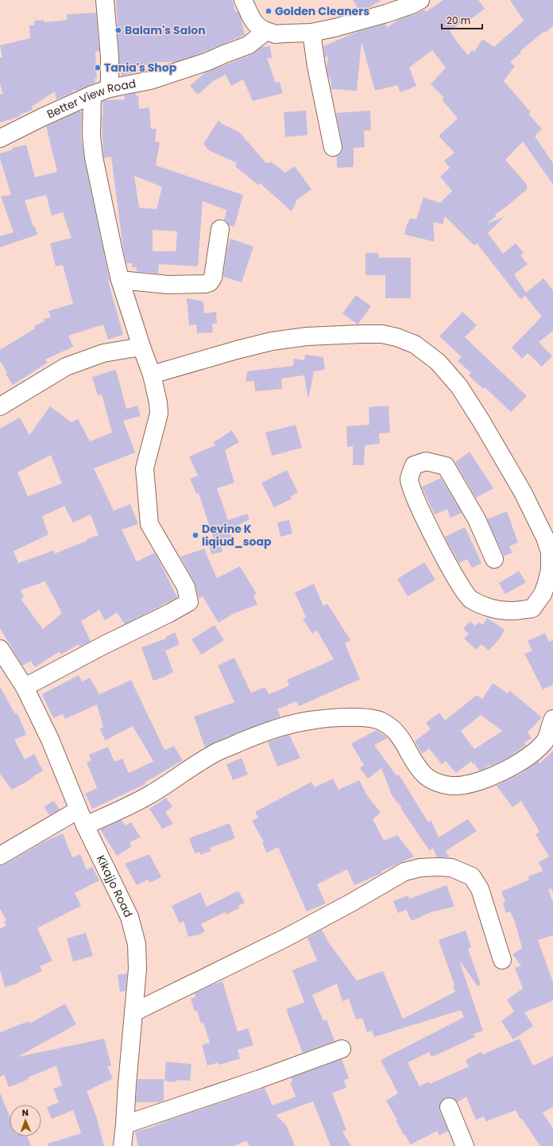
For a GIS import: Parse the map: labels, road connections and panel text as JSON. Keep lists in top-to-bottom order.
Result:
{
  "streets": {
    "street": ["Better View Road", "Kikajjo Road"]
  },
  "places": [
    "Golden Cleaners",
    "Balam's Salon",
    "Tania's Shop",
    "Devine K liqiud_soap"
  ],
  "scale_bar": "20 m",
  "north": "top"
}
